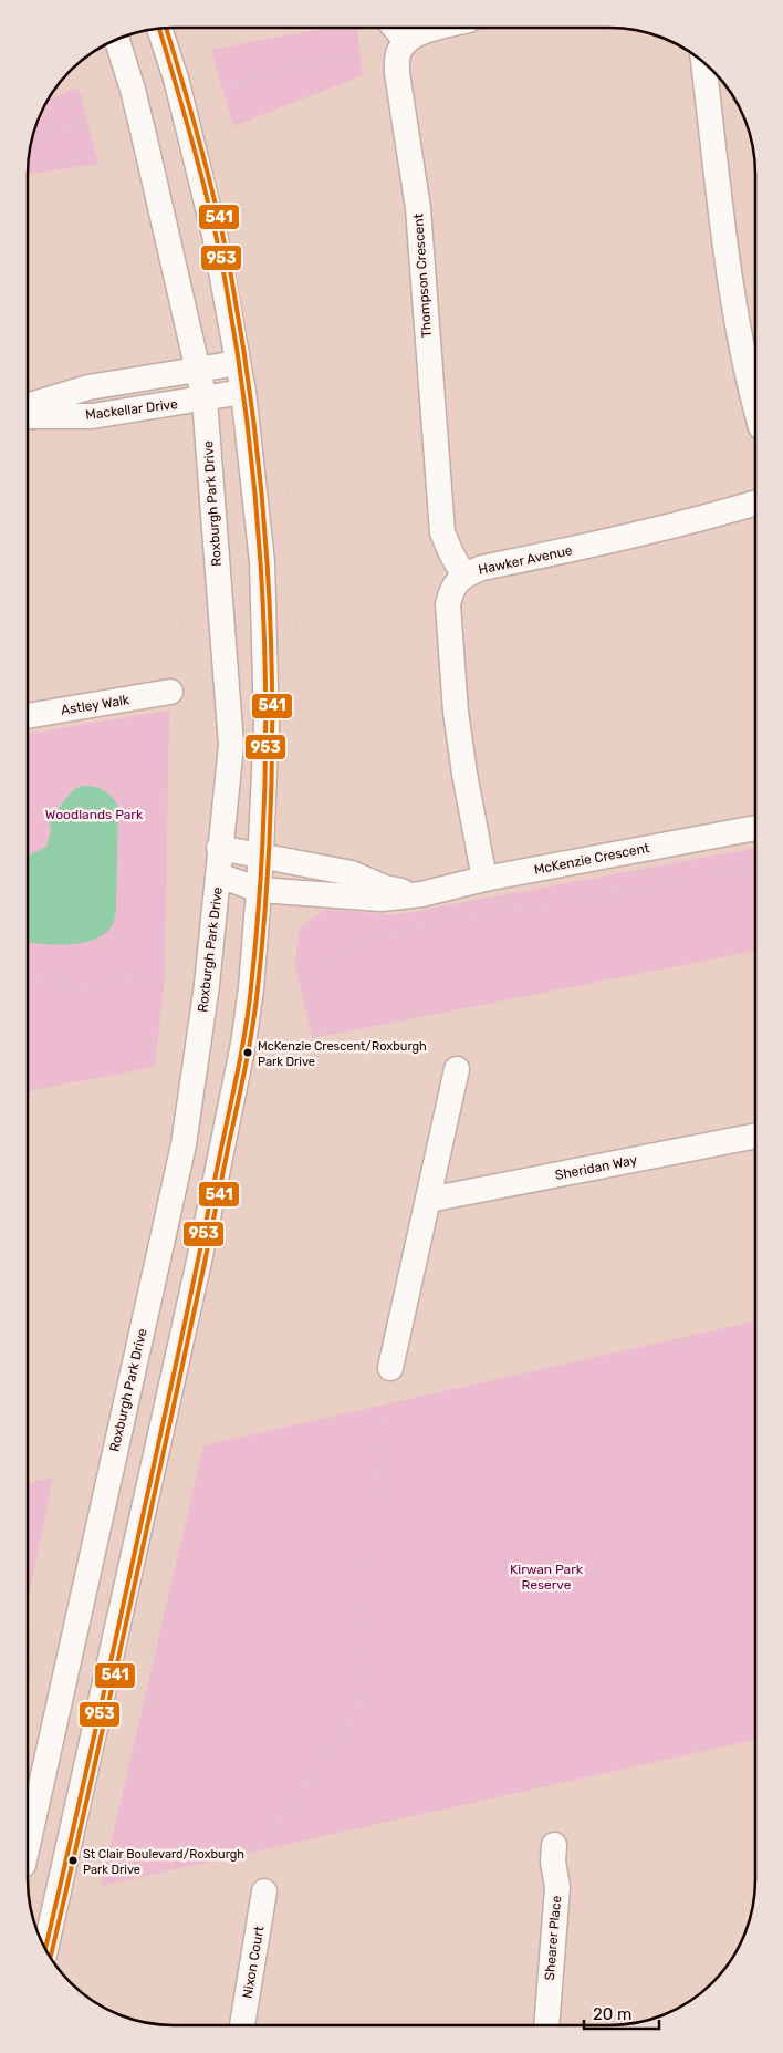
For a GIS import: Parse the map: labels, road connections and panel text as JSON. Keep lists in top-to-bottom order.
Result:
{
  "streets": {
    "street": [
      "Thompson Crescent",
      "Mackellar Drive",
      "Roxburgh Park Drive",
      "Hawker Avenue",
      "Astley Walk",
      "McKenzie Crescent",
      "Sheridan Way",
      "Shearer Place",
      "Nixon Court"
    ]
  },
  "crossings": [
    ["Thompson Crescent", "Hawker Avenue"],
    ["Mackellar Drive", "Roxburgh Park Drive"],
    ["Roxburgh Park Drive", "McKenzie Crescent"],
    ["Hawker Avenue", "McKenzie Crescent"]
  ],
  "parks": ["Woodlands Park", "Kirwan Park Reserve"],
  "places": ["McKenzie Crescent/Roxburgh Park Drive", "St Clair Boulevard/Roxburgh Park Drive"],
  "lines": ["transit line 541", "transit line 953"],
  "scale_bar": "20 m"
}
